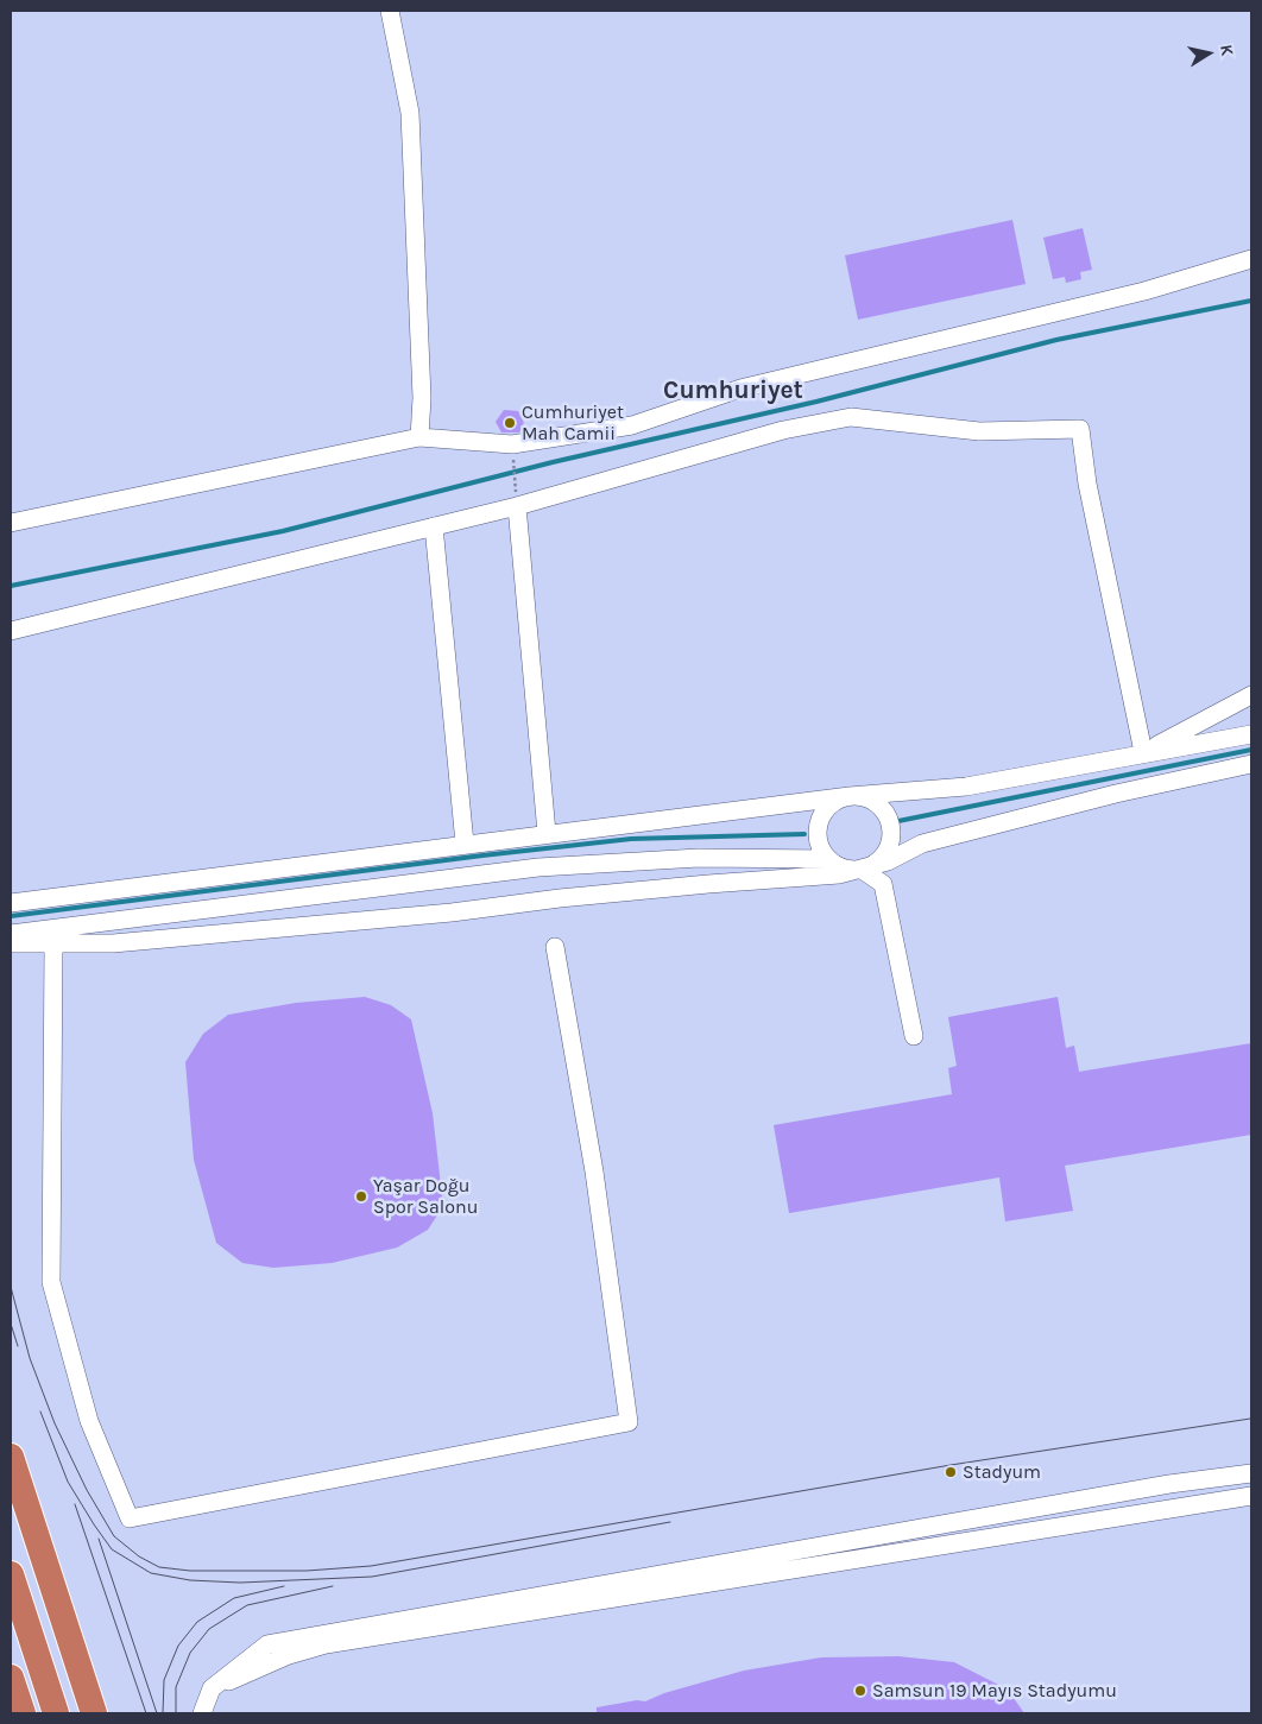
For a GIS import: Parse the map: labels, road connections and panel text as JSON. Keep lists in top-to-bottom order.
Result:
{
  "districts": ["Cumhuriyet"],
  "places": [
    "Cumhuriyet Mah Camii",
    "Yaşar Doğu Spor Salonu",
    "Stadyum",
    "Samsun 19 Mayıs Stadyumu"
  ],
  "north": "right"
}
